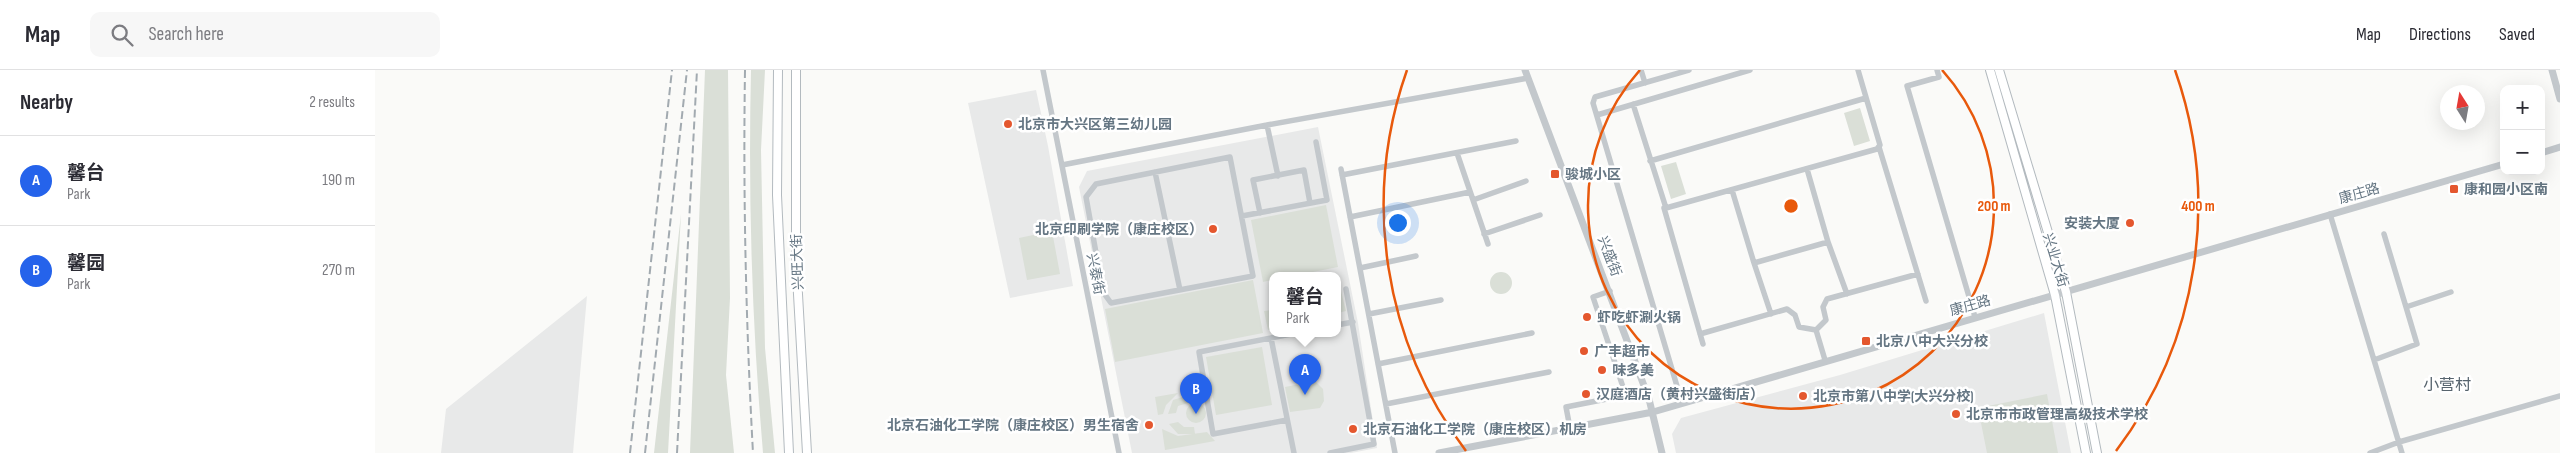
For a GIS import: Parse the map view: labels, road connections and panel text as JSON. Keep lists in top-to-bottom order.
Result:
{
  "streets": {
    "main road": ["兴业大街", "兴旺大街"],
    "street": ["康庄路", "兴盛街", "兴泰街"]
  },
  "crossings": [
    ["康庄路", "兴盛街"],
    ["康庄路", "兴业大街"]
  ],
  "districts": ["小营村"],
  "places": {
    "other": [
      "北京市大兴区第三幼儿园",
      "安装大厦",
      "北京印刷学院（康庄校区）",
      "虾吃虾涮火锅",
      "广丰超市",
      "味多美",
      "汉庭酒店（黄村兴盛街店）",
      "北京市第八中学(大兴分校)",
      "北京市市政管理高级技术学校",
      "北京石油化工学院（康庄校区）男生宿舍",
      "北京石油化工学院（康庄校区）机房"
    ],
    "transit": ["骏城小区", "康和园小区南", "北京八中大兴分校"]
  },
  "north": "top",
  "page": {
    "header": "Map",
    "search": "Search here",
    "nav": ["Map", "Directions", "Saved"],
    "heading": ["Nearby", "2 results"],
    "map_buttons": ["+", "−"],
    "list": [
      {
        "mark": "A",
        "name": "馨台",
        "note": "Park",
        "value": "190 m"
      },
      {
        "mark": "B",
        "name": "馨园",
        "note": "Park",
        "value": "270 m"
      }
    ],
    "popup": ["馨台", "Park"],
    "pins": ["A", "B"]
  },
  "rings": ["200 m", "400 m"]
}
